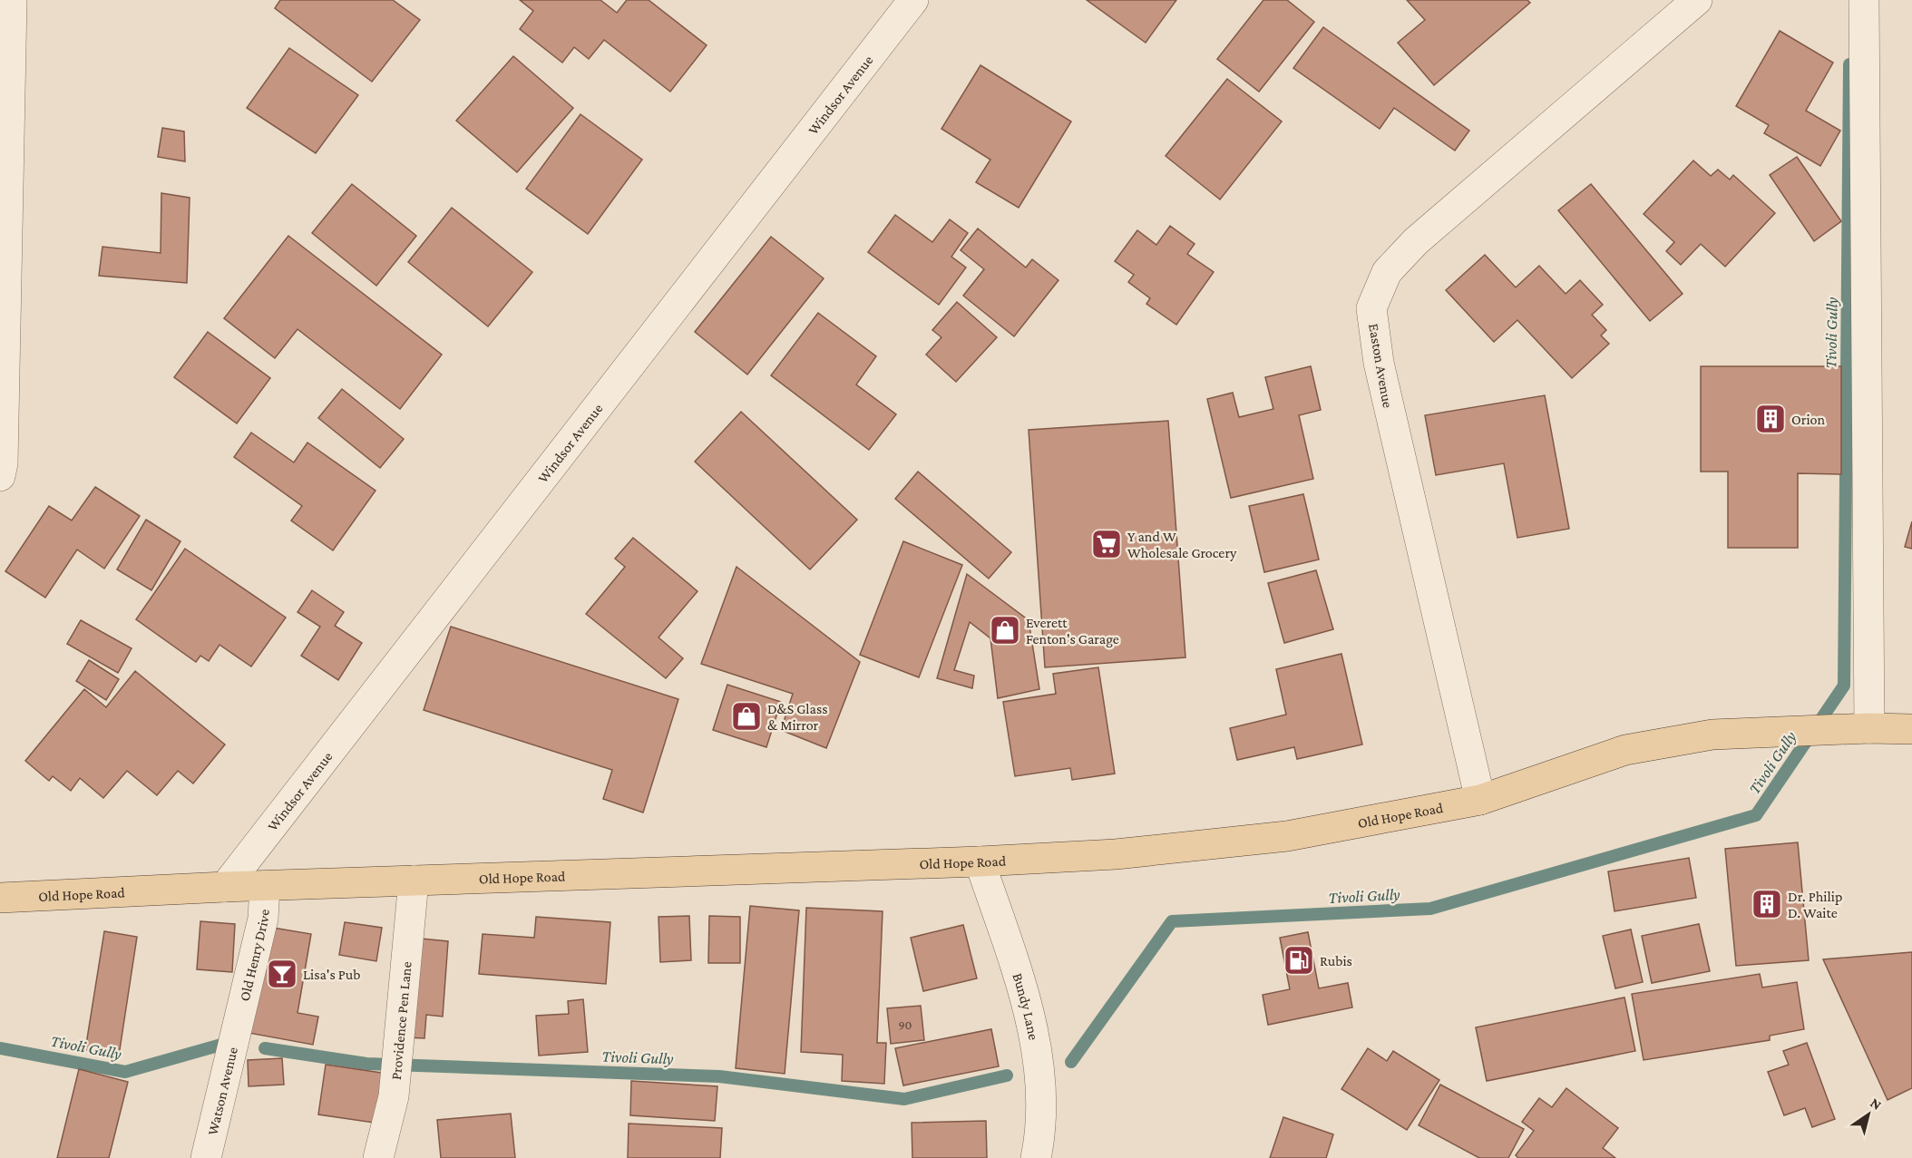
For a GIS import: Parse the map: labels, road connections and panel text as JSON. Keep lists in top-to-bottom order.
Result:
{
  "streets": {
    "main road": ["Old Hope Road"],
    "street": [
      "Windsor Avenue",
      "Easton Avenue",
      "Old Henry Drive",
      "Bundy Lane",
      "Providence Pen Lane",
      "Watson Avenue"
    ]
  },
  "crossings": [
    ["Windsor Avenue", "Old Hope Road"],
    ["Easton Avenue", "Old Hope Road"],
    ["Old Hope Road", "Old Henry Drive"],
    ["Old Hope Road", "Bundy Lane"],
    ["Old Hope Road", "Providence Pen Lane"],
    ["Old Henry Drive", "Watson Avenue"]
  ],
  "water": ["Tivoli Gully"],
  "places": {
    "building": ["Orion", "Dr. Philip D. Waite"],
    "supermarket": ["Y and W Wholesale Grocery"],
    "shop": ["Everett Fenton's Garage", "D&S Glass & Mirror"],
    "fuel station": ["Rubis"],
    "bar": ["Lisa's Pub"]
  },
  "house_numbers": ["90"],
  "north": "top right"
}
